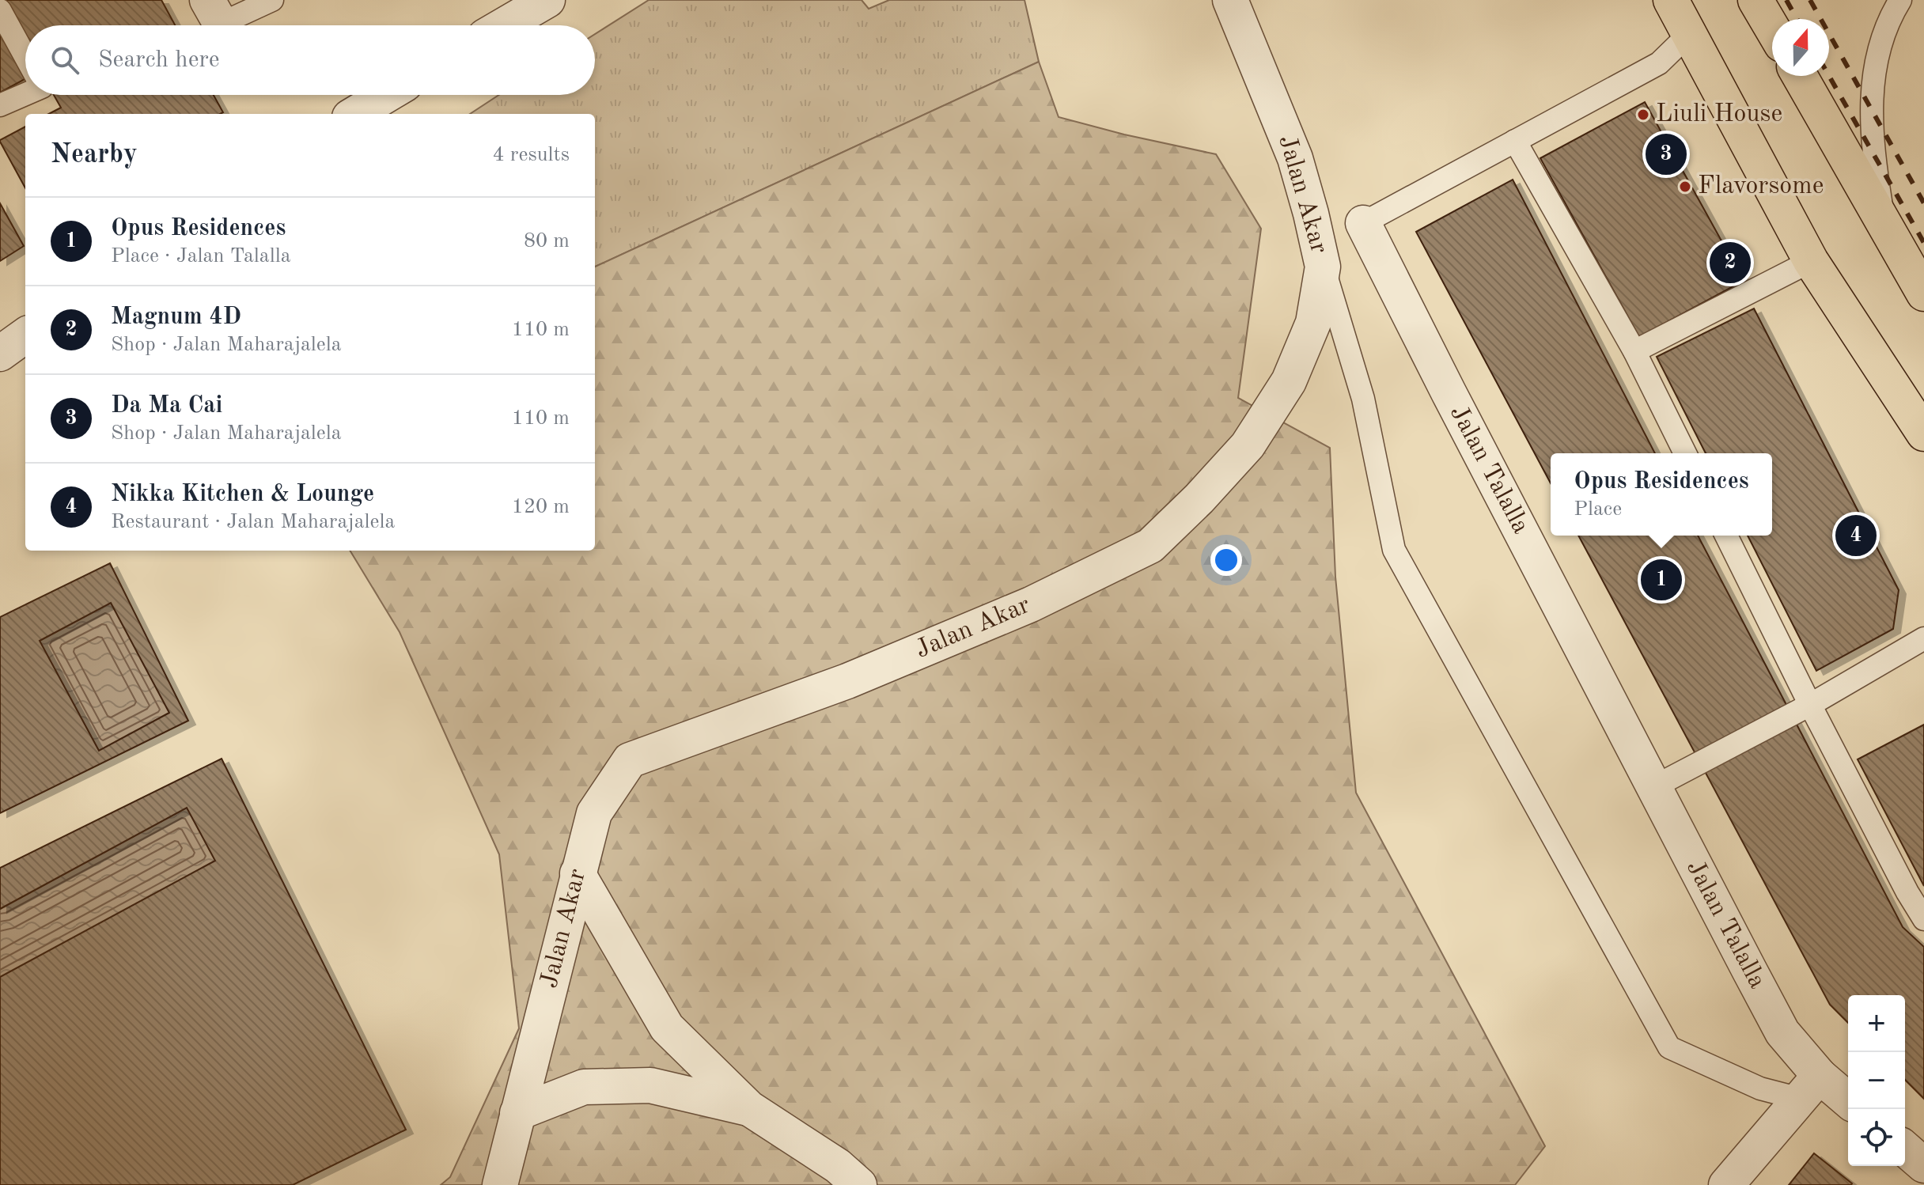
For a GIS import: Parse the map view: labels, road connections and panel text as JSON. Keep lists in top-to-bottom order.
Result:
{
  "streets": {
    "street": ["Jalan Akar", "Jalan Talalla"]
  },
  "places": ["Liuli House", "Flavorsome"],
  "north": "top",
  "page": {
    "search": "Search here",
    "heading": ["Nearby", "4 results"],
    "pins": [
      "3",
      "2",
      "4",
      "1"
    ],
    "list": [
      {
        "mark": "1",
        "name": "Opus Residences",
        "note": "Place · Jalan Talalla",
        "value": "80 m"
      },
      {
        "mark": "2",
        "name": "Magnum 4D",
        "note": "Shop · Jalan Maharajalela",
        "value": "110 m"
      },
      {
        "mark": "3",
        "name": "Da Ma Cai",
        "note": "Shop · Jalan Maharajalela",
        "value": "110 m"
      },
      {
        "mark": "4",
        "name": "Nikka Kitchen & Lounge",
        "note": "Restaurant · Jalan Maharajalela",
        "value": "120 m"
      }
    ],
    "popup": ["Opus Residences", "Place"],
    "map_buttons": ["+", "−"]
  }
}
